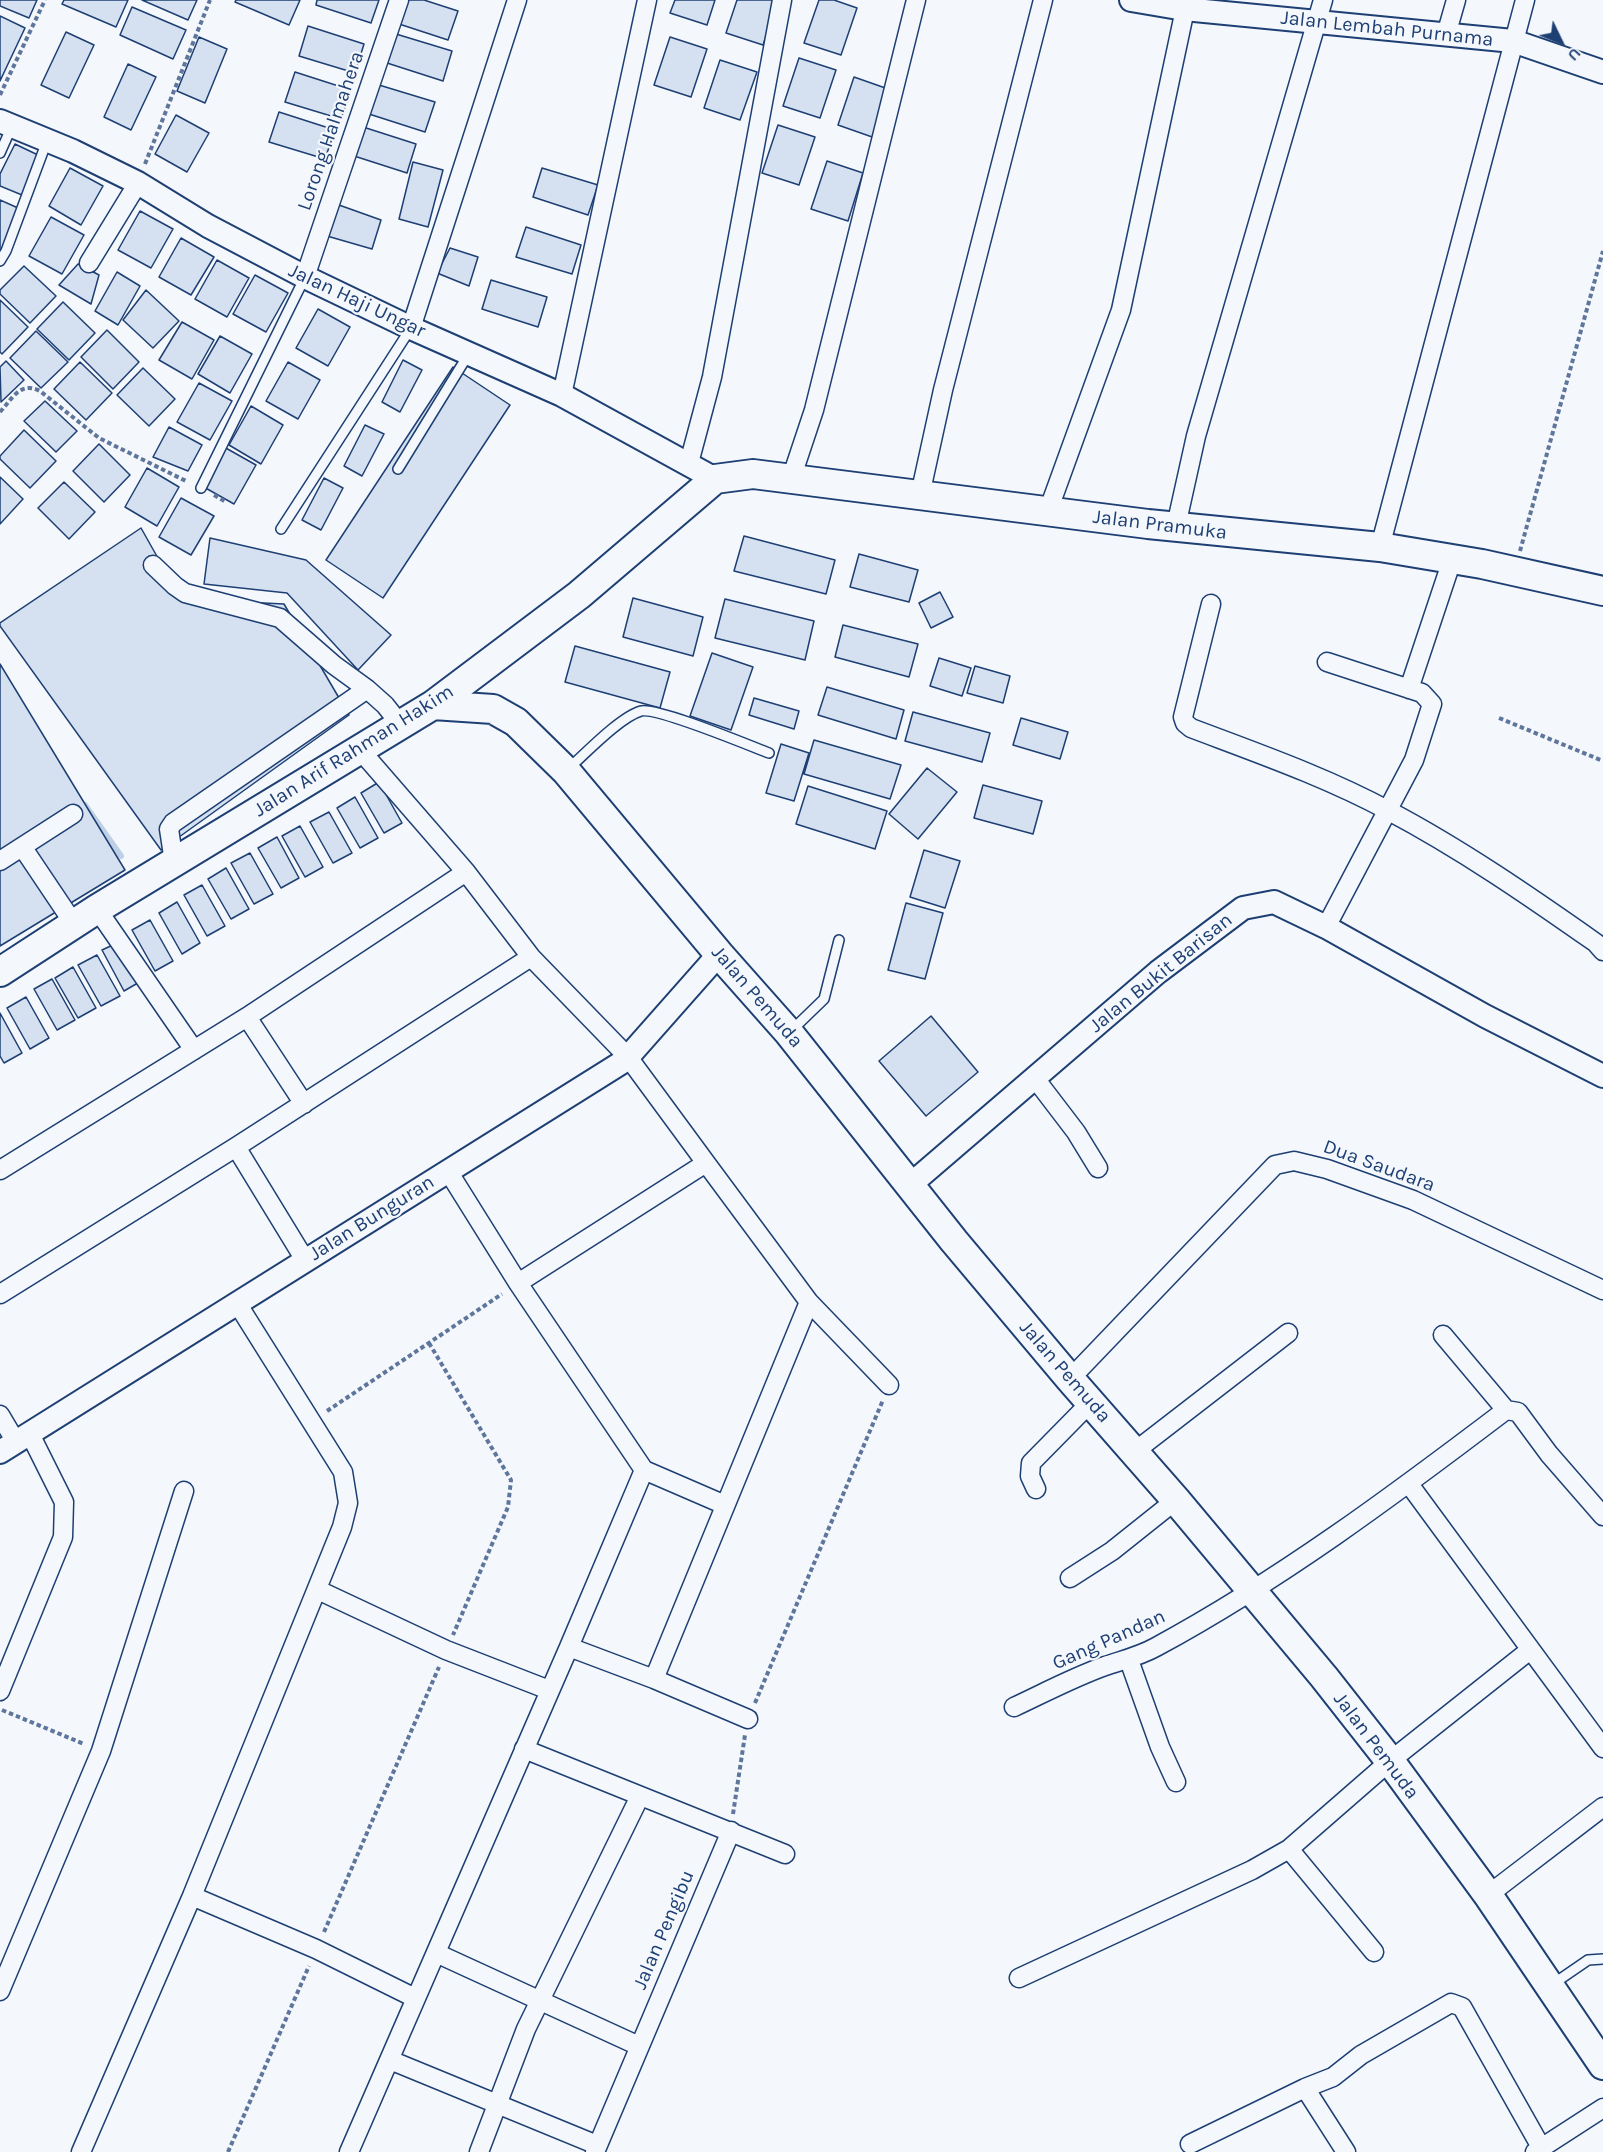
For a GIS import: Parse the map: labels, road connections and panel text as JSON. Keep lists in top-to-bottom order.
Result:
{
  "streets": {
    "main road": ["Jalan Pramuka", "Jalan Arif Rahman Hakim", "Jalan Pemuda"],
    "street": [
      "Jalan Lembah Purnama",
      "Lorong Halmahera",
      "Jalan Haji Ungar",
      "Jalan Bukit Barisan",
      "Dua Saudara",
      "Jalan Bunguran",
      "Gang Pandan",
      "Jalan Pengibu"
    ]
  },
  "crossings": [
    ["Lorong Halmahera", "Jalan Haji Ungar"],
    ["Jalan Haji Ungar", "Jalan Pramuka"],
    ["Jalan Haji Ungar", "Jalan Arif Rahman Hakim"],
    ["Jalan Pramuka", "Jalan Arif Rahman Hakim"],
    ["Jalan Arif Rahman Hakim", "Jalan Pemuda"],
    ["Jalan Bukit Barisan", "Jalan Pemuda"],
    ["Jalan Pemuda", "Dua Saudara"],
    ["Jalan Pemuda", "Jalan Bunguran"],
    ["Jalan Pemuda", "Gang Pandan"]
  ],
  "north": "bottom right"
}
